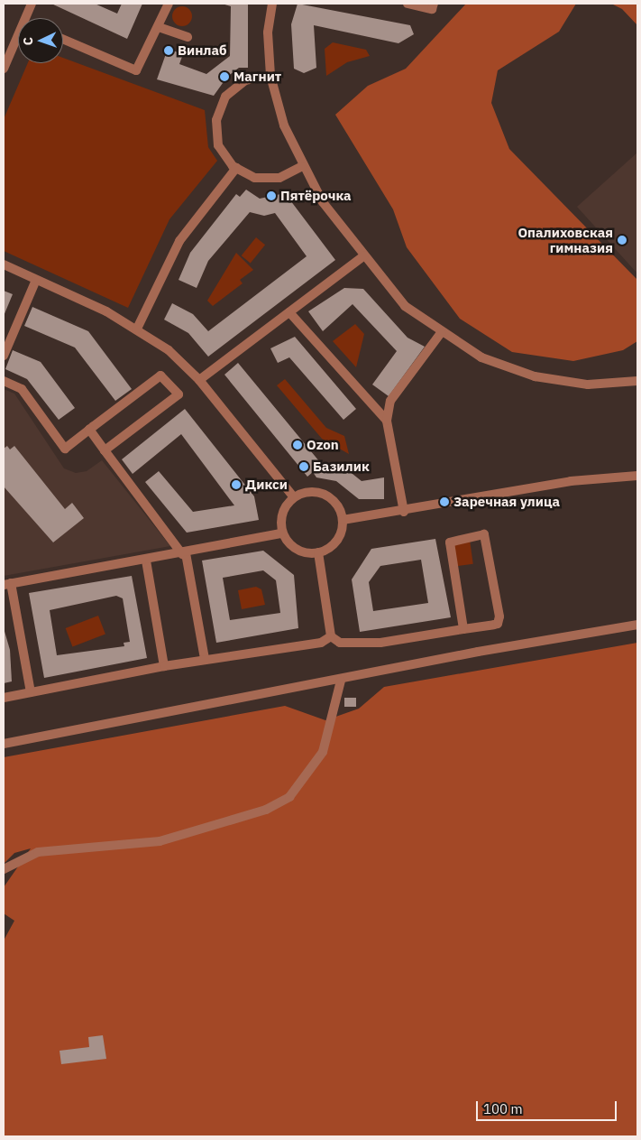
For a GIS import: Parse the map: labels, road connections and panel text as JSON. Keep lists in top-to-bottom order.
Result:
{
  "places": [
    "Винлаб",
    "Магнит",
    "Пятёрочка",
    "Опалиховская гимназия",
    "Ozon",
    "Базилик",
    "Дикси",
    "Заречная улица"
  ],
  "scale_bar": "100 m",
  "north": "left"
}
